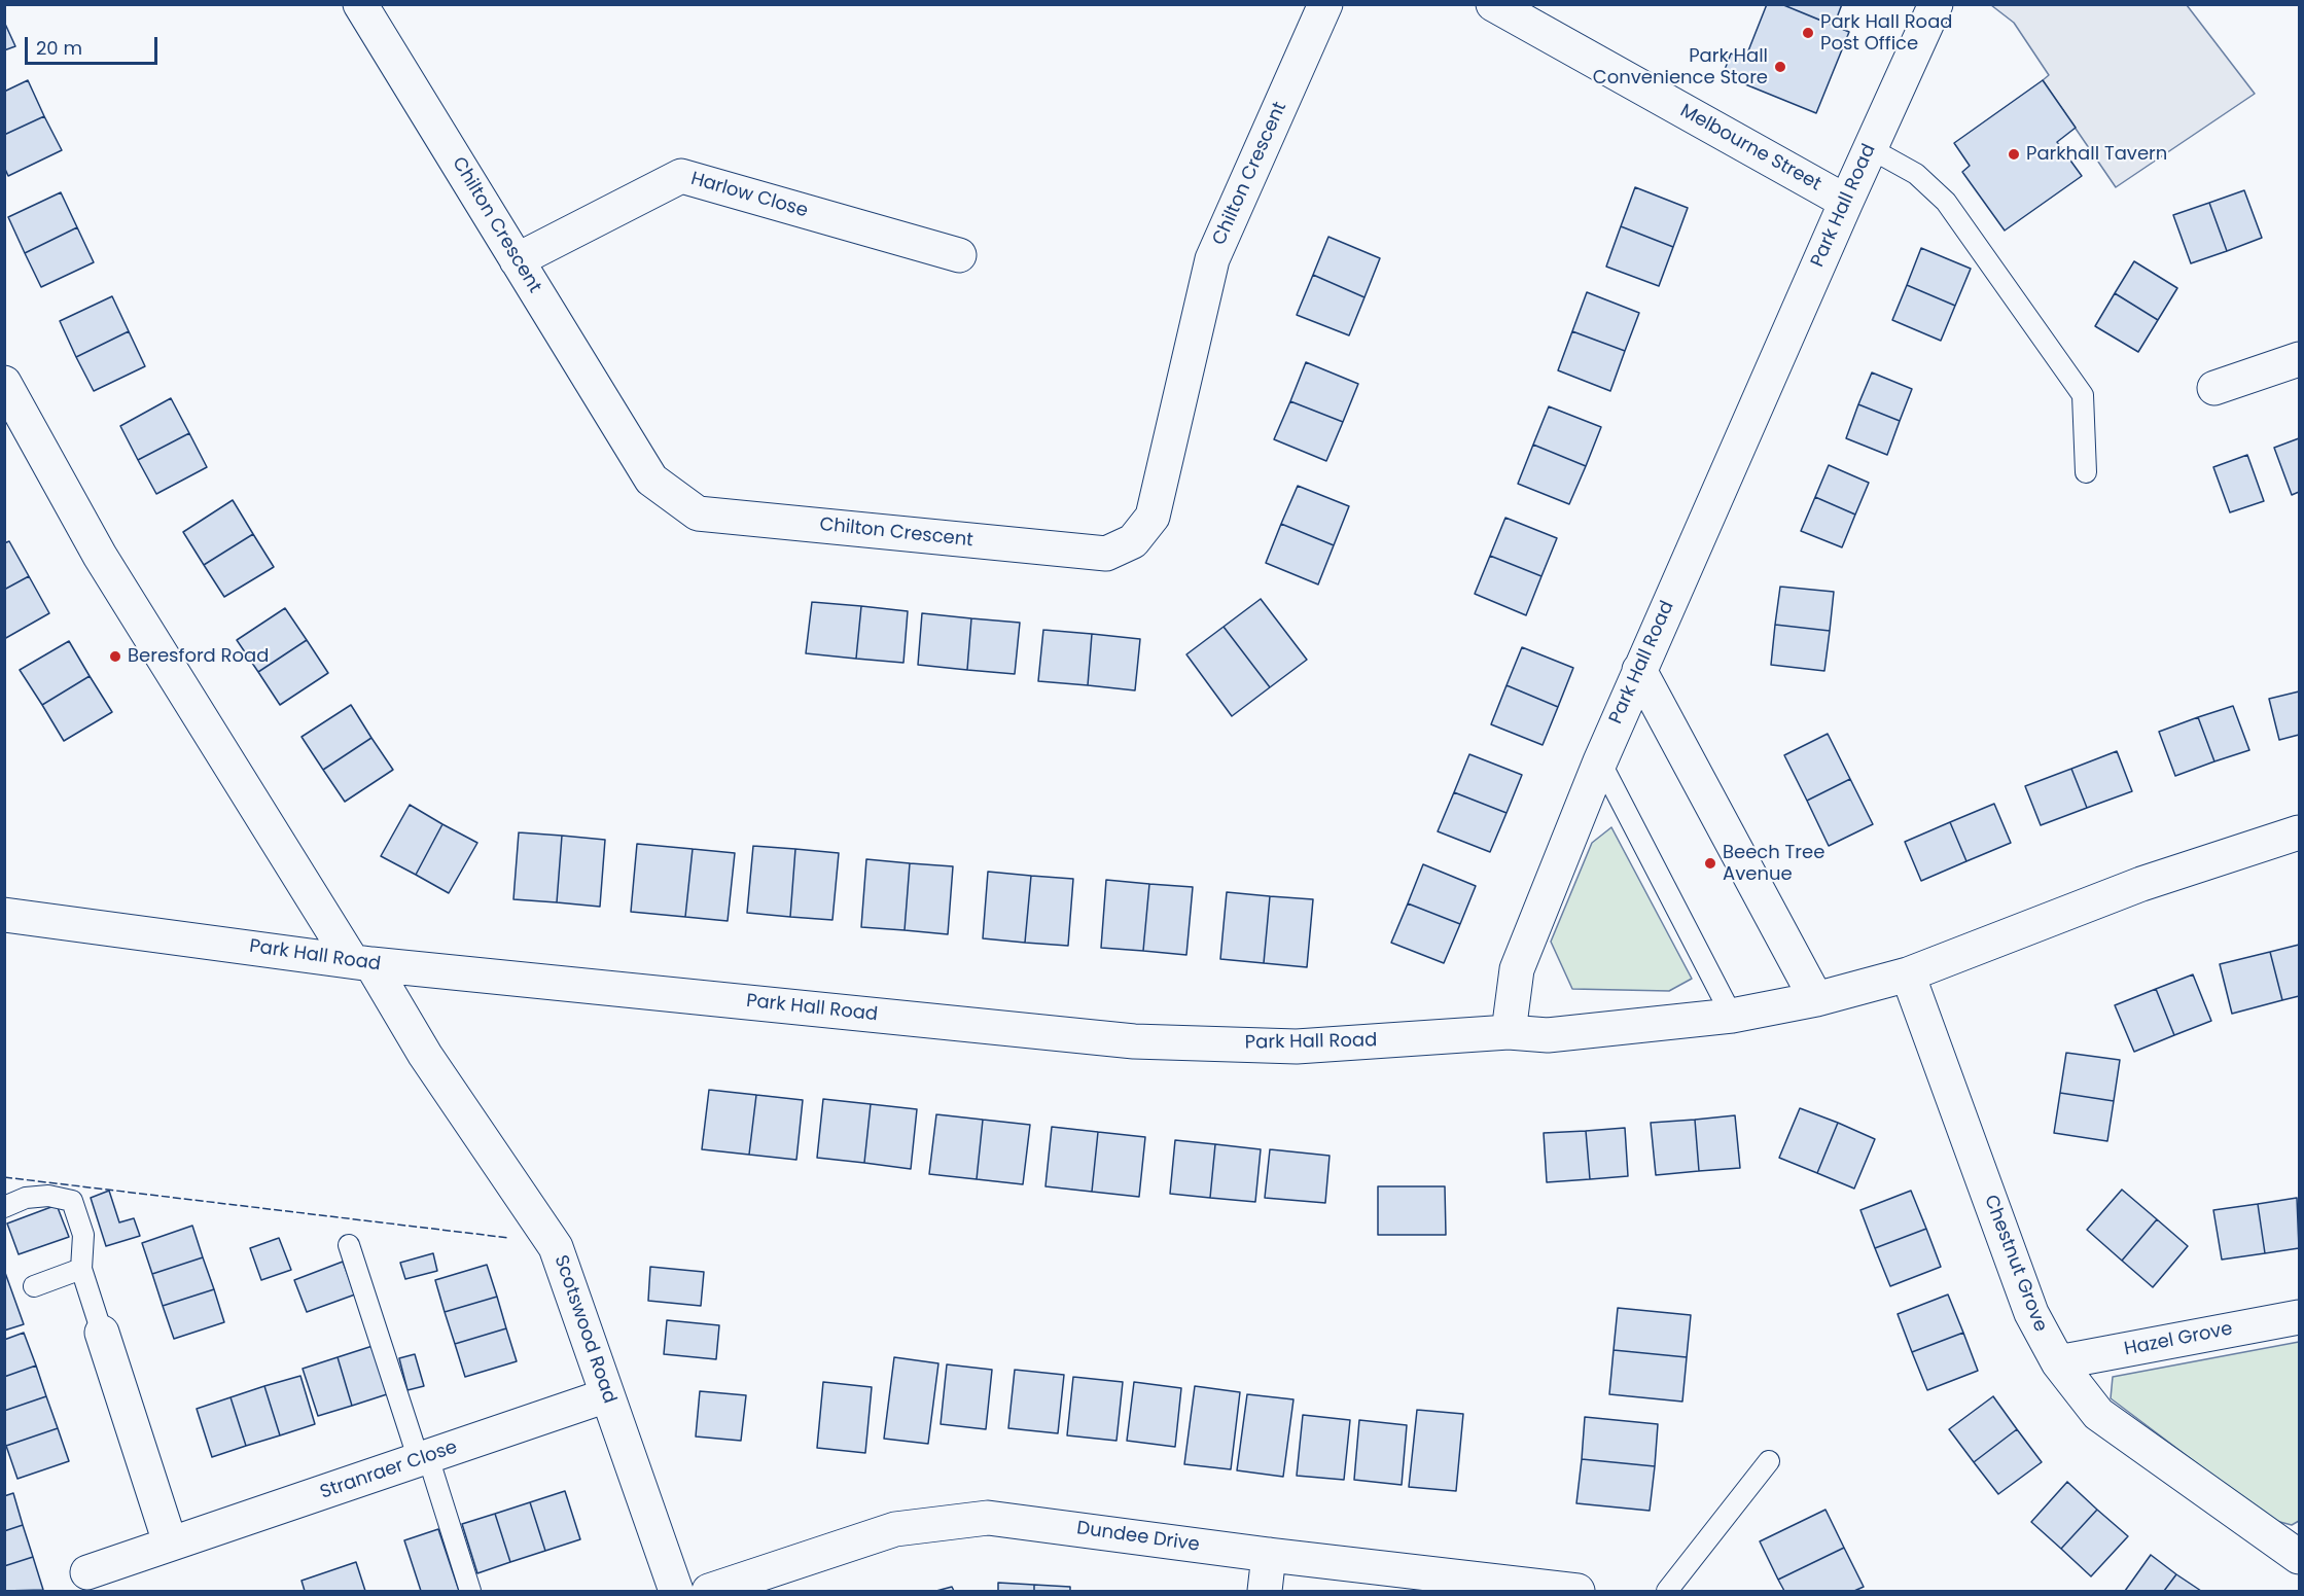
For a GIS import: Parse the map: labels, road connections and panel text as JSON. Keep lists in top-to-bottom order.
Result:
{
  "streets": {
    "street": [
      "Melbourne Street",
      "Chilton Crescent",
      "Harlow Close",
      "Park Hall Road",
      "Chestnut Grove",
      "Scotswood Road",
      "Hazel Grove",
      "Stranraer Close",
      "Dundee Drive"
    ]
  },
  "crossings": [
    ["Melbourne Street", "Park Hall Road"],
    ["Chilton Crescent", "Harlow Close"],
    ["Park Hall Road", "Scotswood Road"],
    ["Chestnut Grove", "Hazel Grove"],
    ["Scotswood Road", "Stranraer Close"]
  ],
  "places": [
    "Park Hall Road Post Office",
    "Park Hall Convenience Store",
    "Parkhall Tavern",
    "Beresford Road",
    "Beech Tree Avenue"
  ],
  "scale_bar": "20 m"
}
